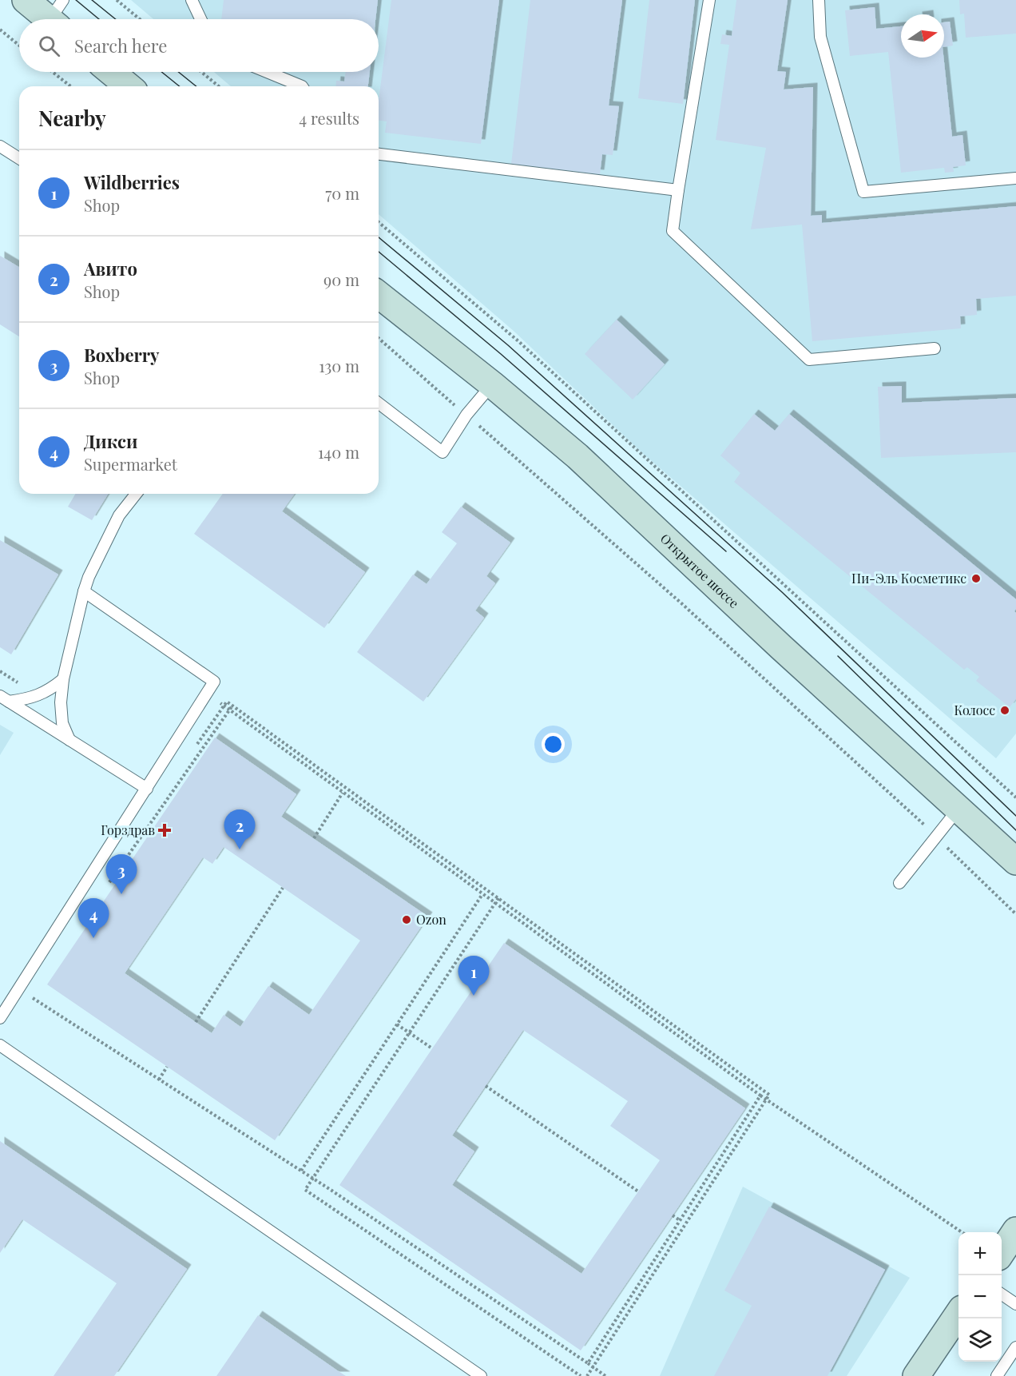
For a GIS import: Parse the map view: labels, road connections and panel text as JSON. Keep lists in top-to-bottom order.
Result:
{
  "streets": {
    "main road": ["Открытое шоссе"]
  },
  "places": {
    "other": ["Пи-Эль Косметикс", "Колосс", "Ozon"],
    "health": ["Горздрав"]
  },
  "north": "right",
  "page": {
    "search": "Search here",
    "heading": ["Nearby", "4 results"],
    "list": [
      {
        "mark": "1",
        "name": "Wildberries",
        "note": "Shop",
        "value": "70 m"
      },
      {
        "mark": "2",
        "name": "Авито",
        "note": "Shop",
        "value": "90 m"
      },
      {
        "mark": "3",
        "name": "Boxberry",
        "note": "Shop",
        "value": "130 m"
      },
      {
        "mark": "4",
        "name": "Дикси",
        "note": "Supermarket",
        "value": "140 m"
      }
    ],
    "pins": [
      "2",
      "3",
      "4",
      "1"
    ],
    "map_buttons": ["+", "−"]
  }
}
